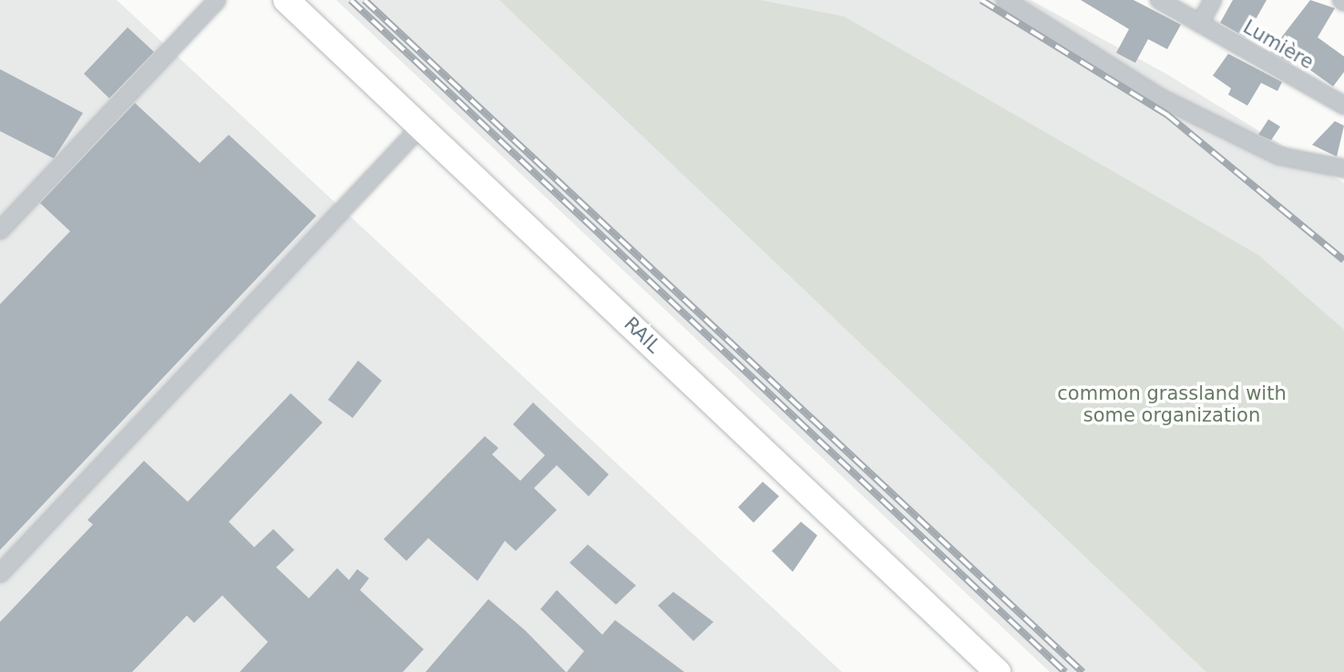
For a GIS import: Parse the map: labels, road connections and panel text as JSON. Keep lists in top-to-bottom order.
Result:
{
  "streets": {
    "main road": ["RAIL"],
    "street": ["Lumière"]
  },
  "parks": ["common grassland with some organization"]
}
